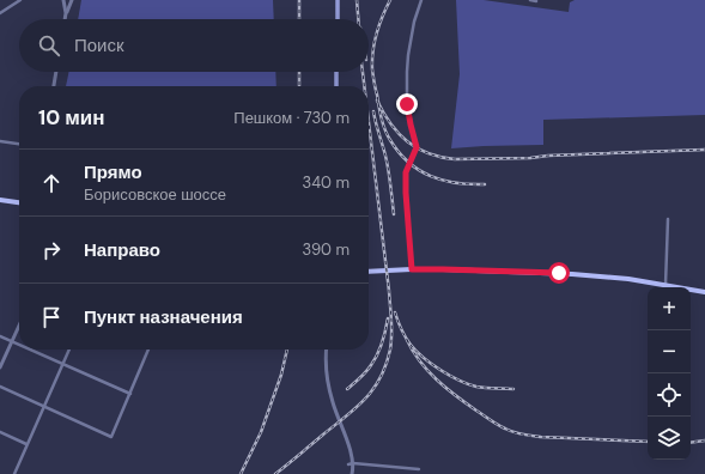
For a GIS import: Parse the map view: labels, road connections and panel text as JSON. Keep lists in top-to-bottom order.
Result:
{
  "page": {
    "search": "Поиск",
    "heading": ["10 мин", "Пешком · 730 m"],
    "list": [
      ["Прямо", "Борисовское шоссе", "340 m"],
      ["Направо", "390 m"],
      "Пункт назначения"
    ],
    "map_buttons": ["+", "−"]
  }
}
